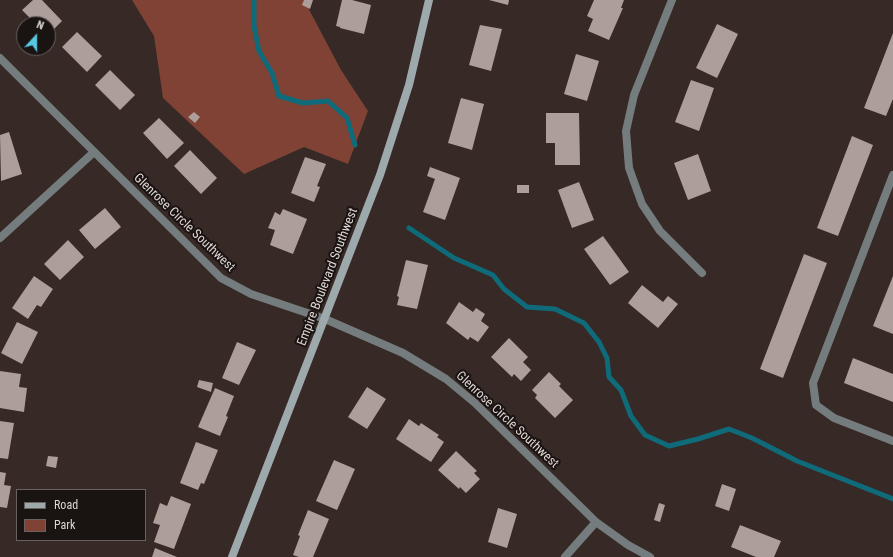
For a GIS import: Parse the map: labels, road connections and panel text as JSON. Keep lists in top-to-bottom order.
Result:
{
  "streets": {
    "street": ["Glenrose Circle Southwest", "Empire Boulevard Southwest"]
  },
  "crossings": [
    ["Glenrose Circle Southwest", "Empire Boulevard Southwest"]
  ],
  "legend": ["Road", "Park"],
  "north": "top"
}
